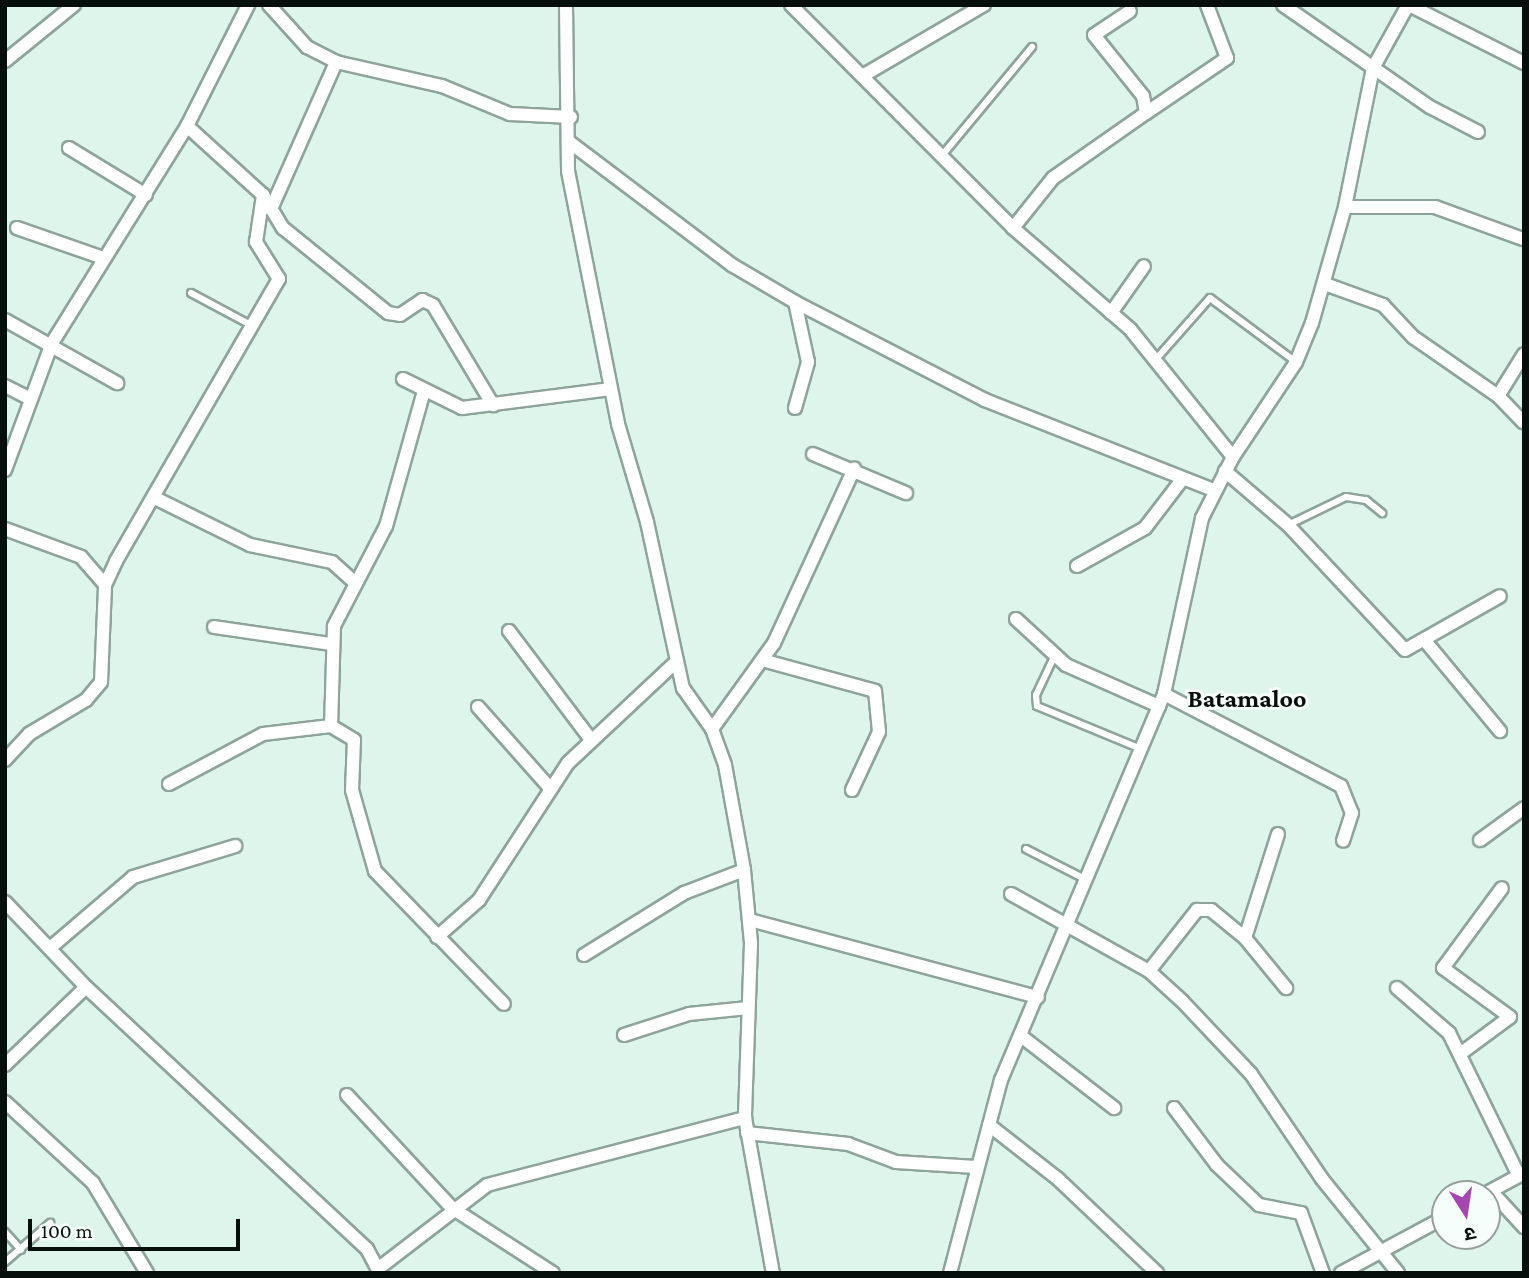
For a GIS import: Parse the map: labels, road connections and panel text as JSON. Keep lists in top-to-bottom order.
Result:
{
  "districts": ["Batamaloo"],
  "scale_bar": "100 m",
  "north": "bottom"
}
